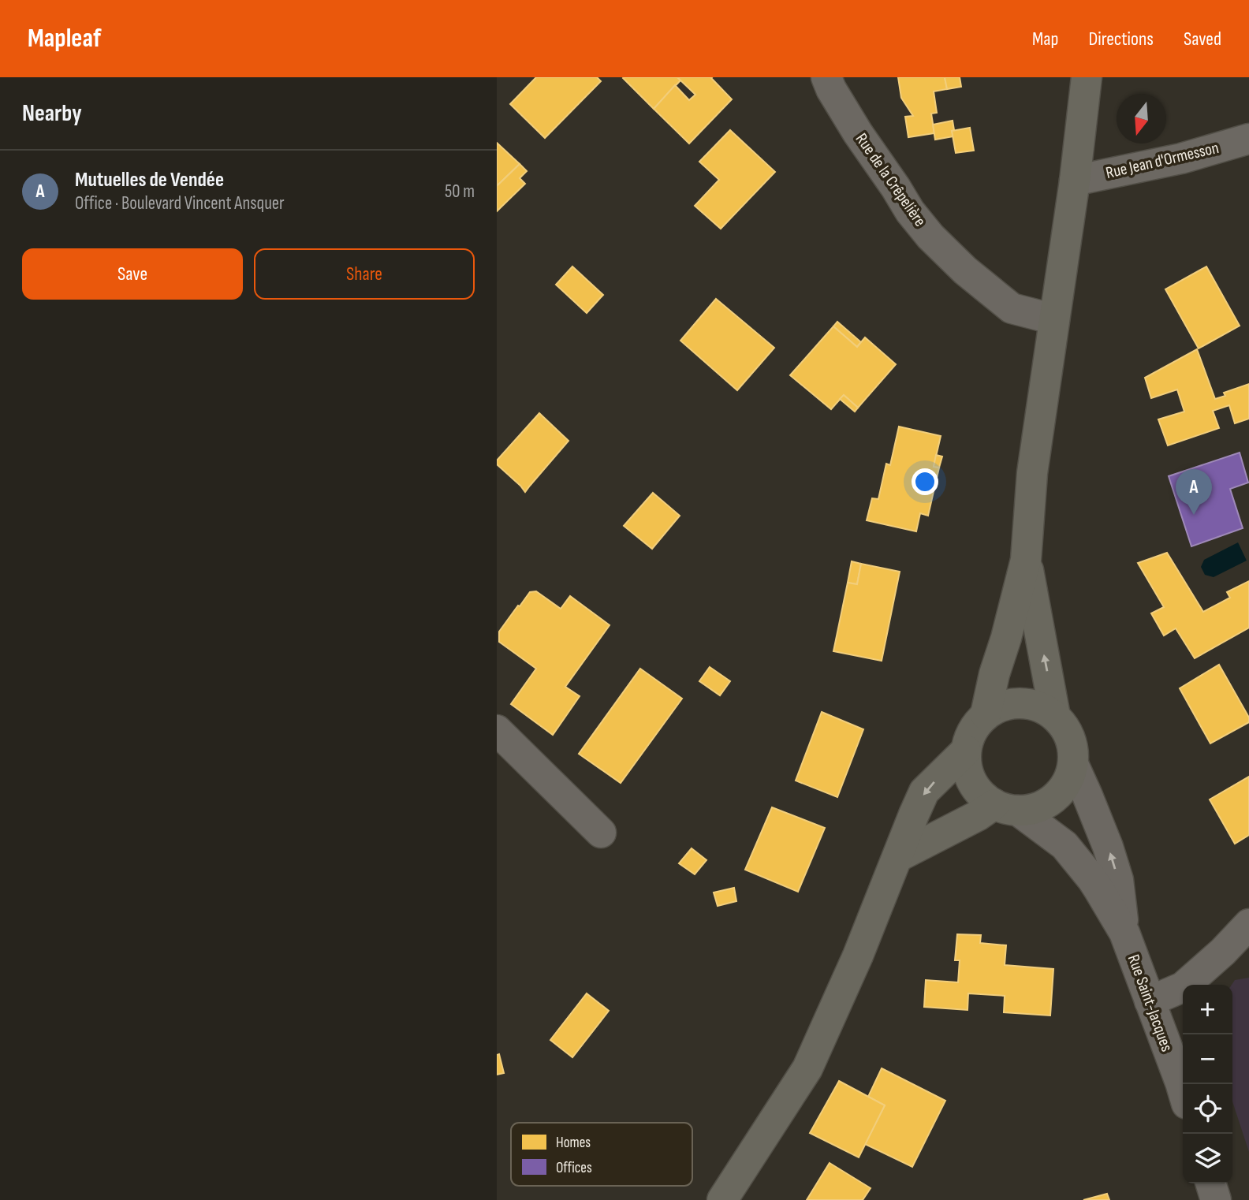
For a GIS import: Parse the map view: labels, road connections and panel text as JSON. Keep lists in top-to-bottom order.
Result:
{
  "streets": {
    "street": ["Rue Jean d'Ormesson", "Rue de la Crêpelière", "Rue Saint-Jacques"]
  },
  "legend": ["Homes", "Offices"],
  "north": "bottom",
  "page": {
    "header": "Mapleaf",
    "nav": ["Map", "Directions", "Saved"],
    "heading": "Nearby",
    "list": [
      {
        "mark": "A",
        "name": "Mutuelles de Vendée",
        "note": "Office · Boulevard Vincent Ansquer",
        "value": "50 m"
      }
    ],
    "buttons": ["Save", "Share"],
    "pins": "A",
    "map_buttons": ["+", "−"]
  }
}
